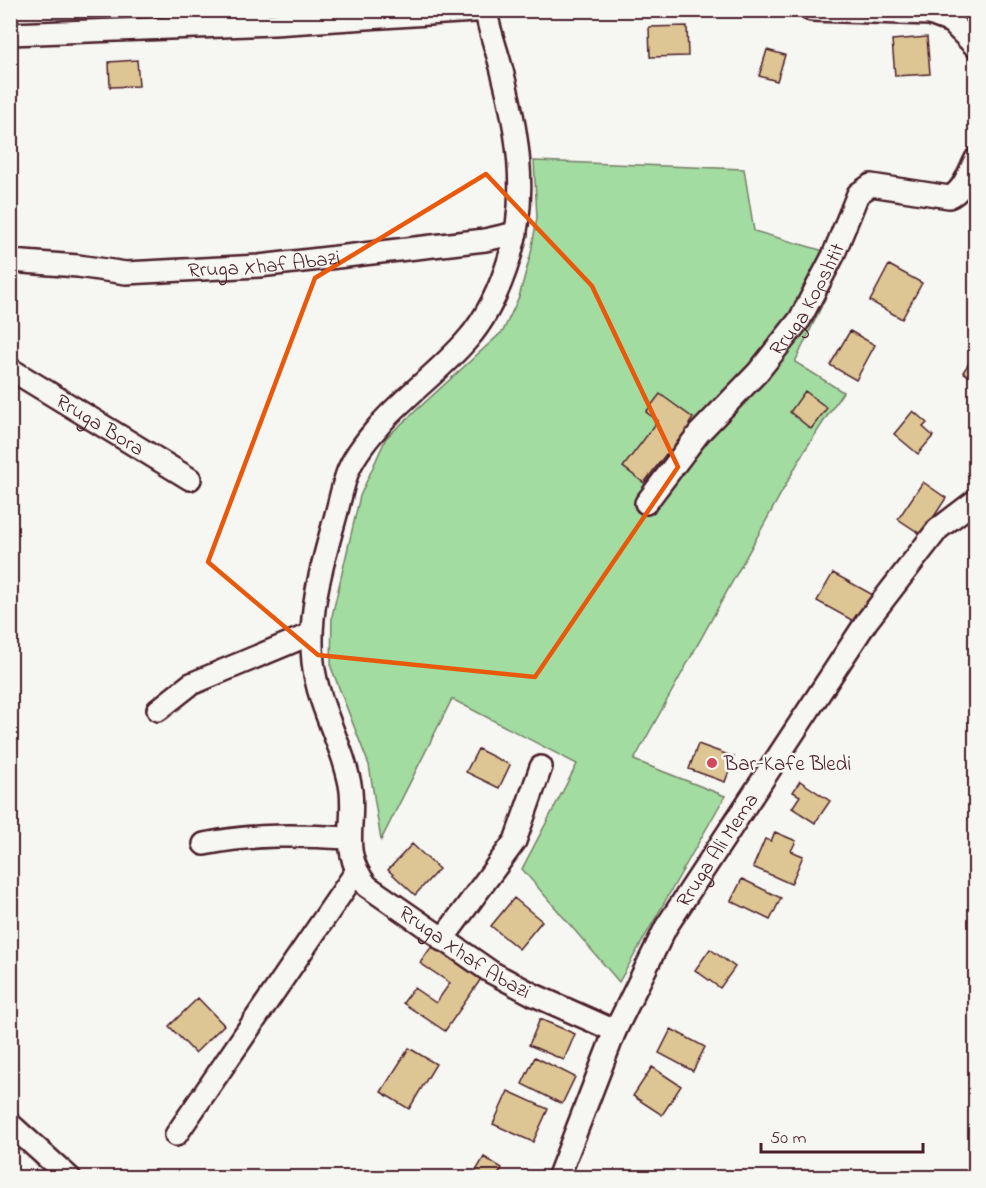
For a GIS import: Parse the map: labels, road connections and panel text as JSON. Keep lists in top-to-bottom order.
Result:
{
  "streets": {
    "street": [
      "Rruga Xhaf Abazi",
      "Rruga Kopshtit",
      "Rruga Bora",
      "Rruga Ali Mema"
    ]
  },
  "crossings": [
    ["Rruga Xhaf Abazi", "Rruga Ali Mema"]
  ],
  "places": ["Bar-Kafe Bledi"],
  "scale_bar": "50 m"
}
